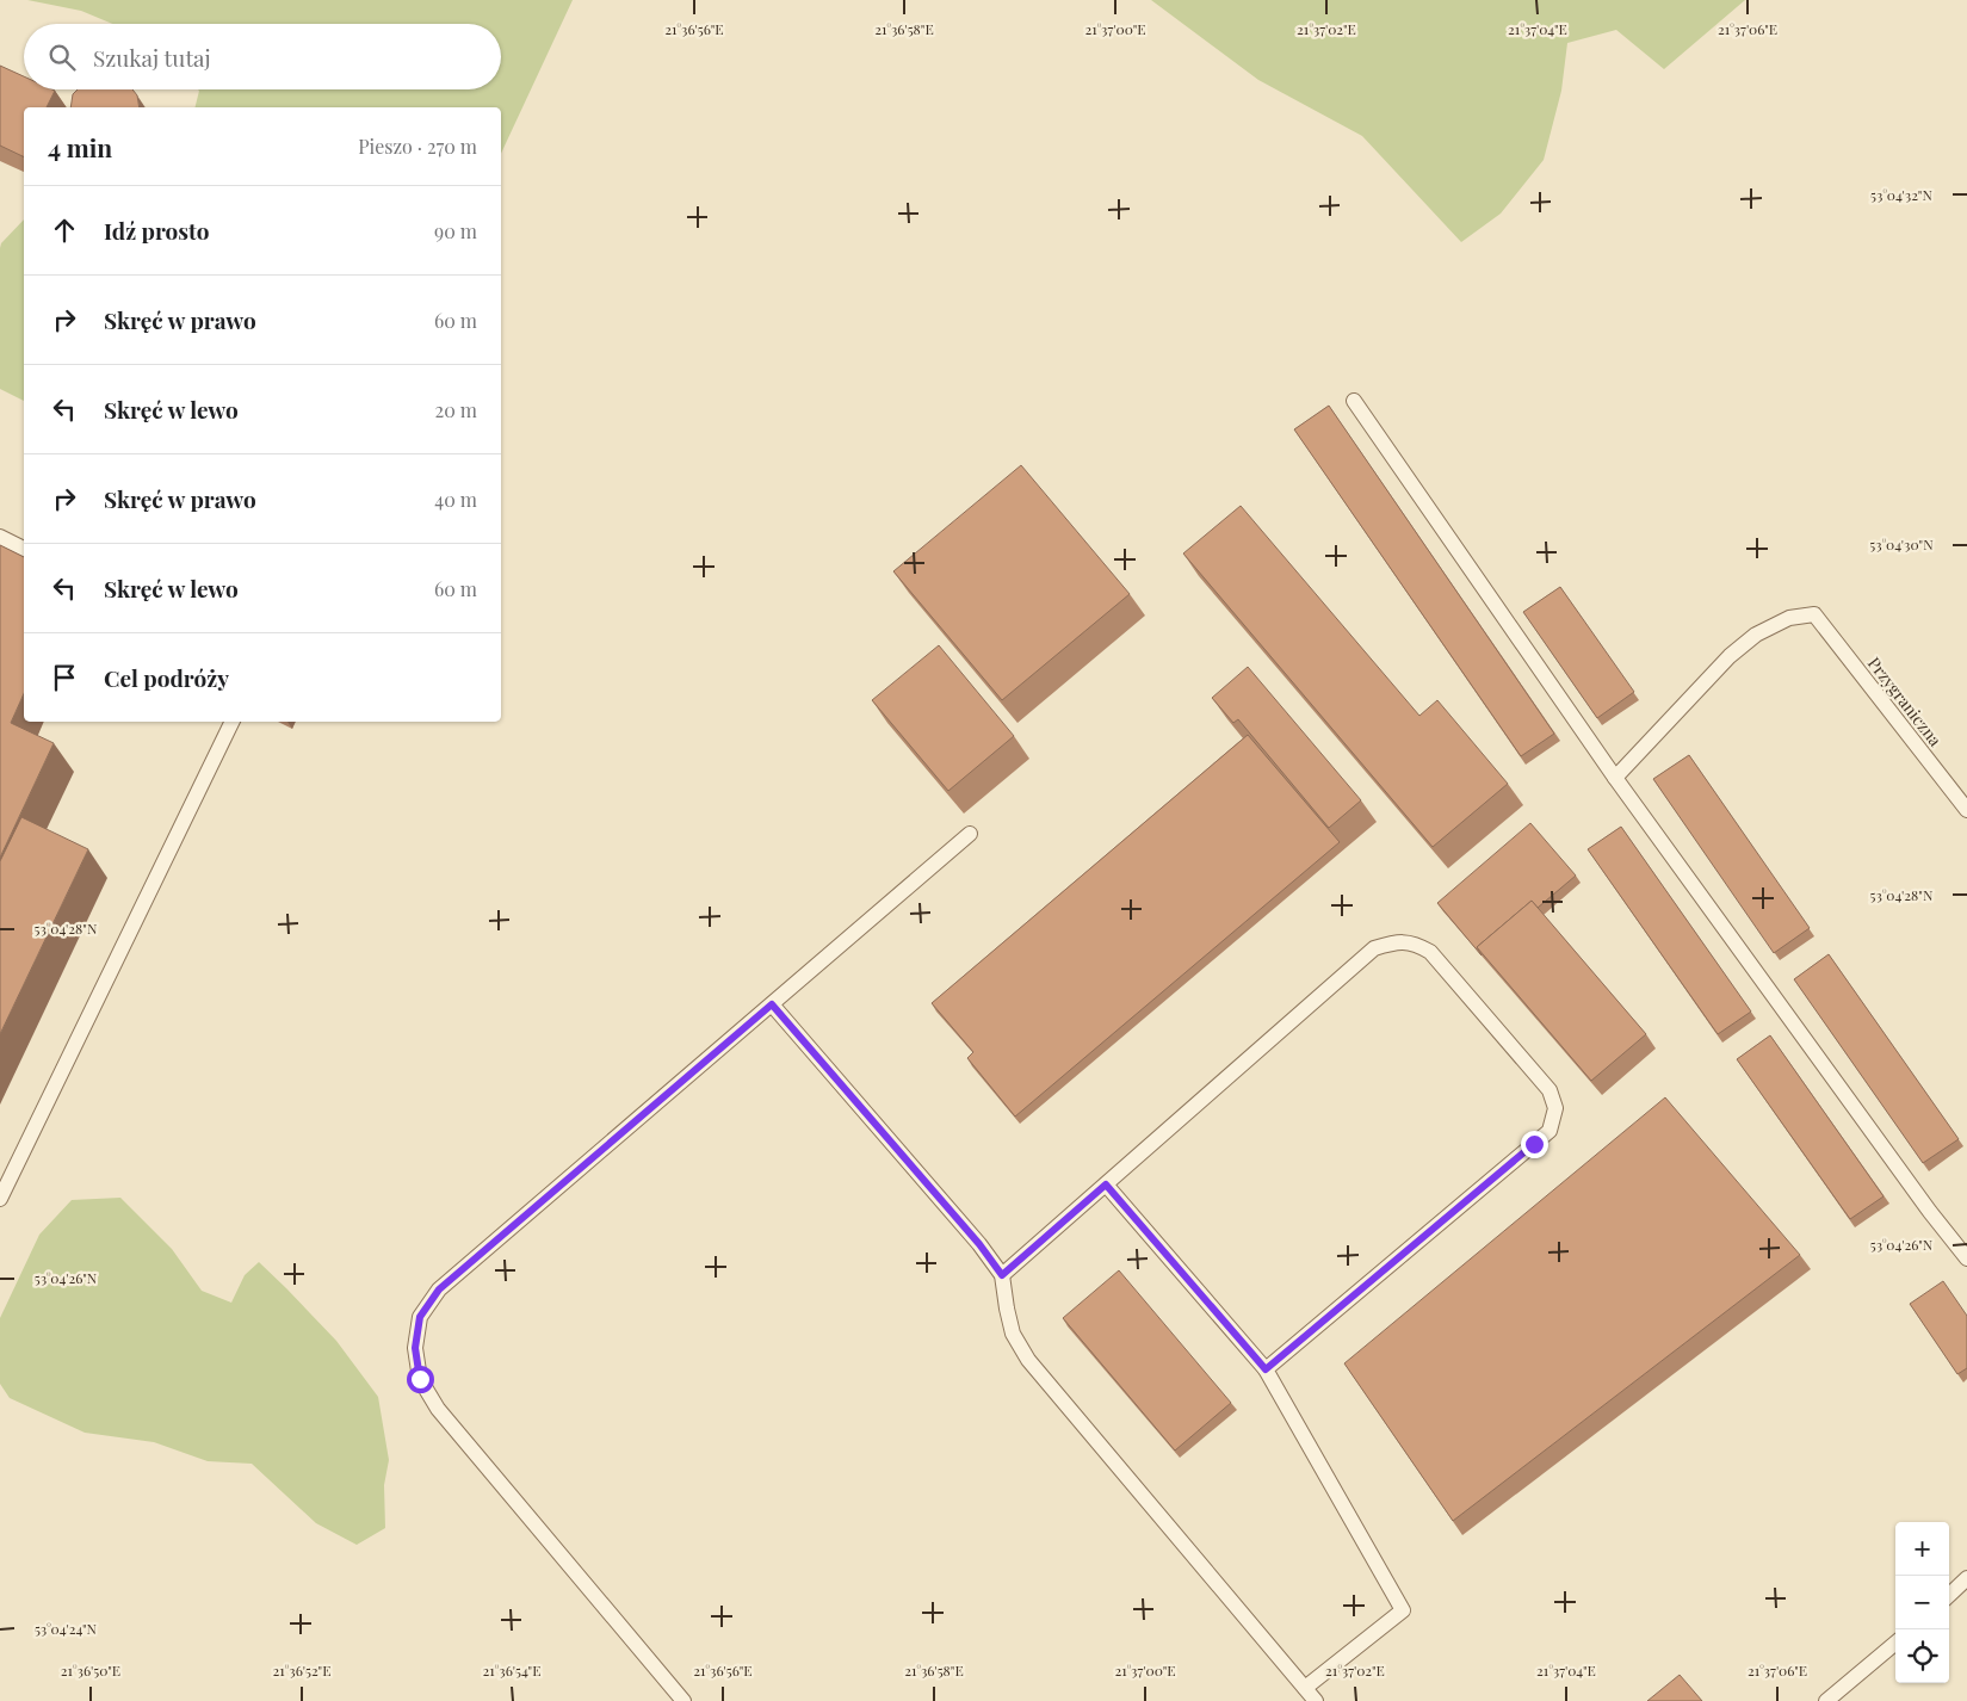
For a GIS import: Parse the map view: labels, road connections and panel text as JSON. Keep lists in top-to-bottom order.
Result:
{
  "streets": {
    "lane": ["Przygraniczna"]
  },
  "page": {
    "search": "Szukaj tutaj",
    "heading": ["4 min", "Pieszo · 270 m"],
    "list": [
      ["Idź prosto", "90 m"],
      ["Skręć w prawo", "60 m"],
      ["Skręć w lewo", "20 m"],
      ["Skręć w prawo", "40 m"],
      ["Skręć w lewo", "60 m"],
      "Cel podróży"
    ],
    "map_buttons": ["+", "−"]
  },
  "coordinates": [
    "21°36'56\"E",
    "21°36'58\"E",
    "21°37'00\"E",
    "21°37'02\"E",
    "21°37'04\"E",
    "21°37'06\"E",
    "53°04'32\"N",
    "53°04'30\"N",
    "53°04'28\"N",
    "53°04'26\"N",
    "53°04'24\"N",
    "21°36'50\"E",
    "21°36'52\"E",
    "21°36'54\"E"
  ]
}
